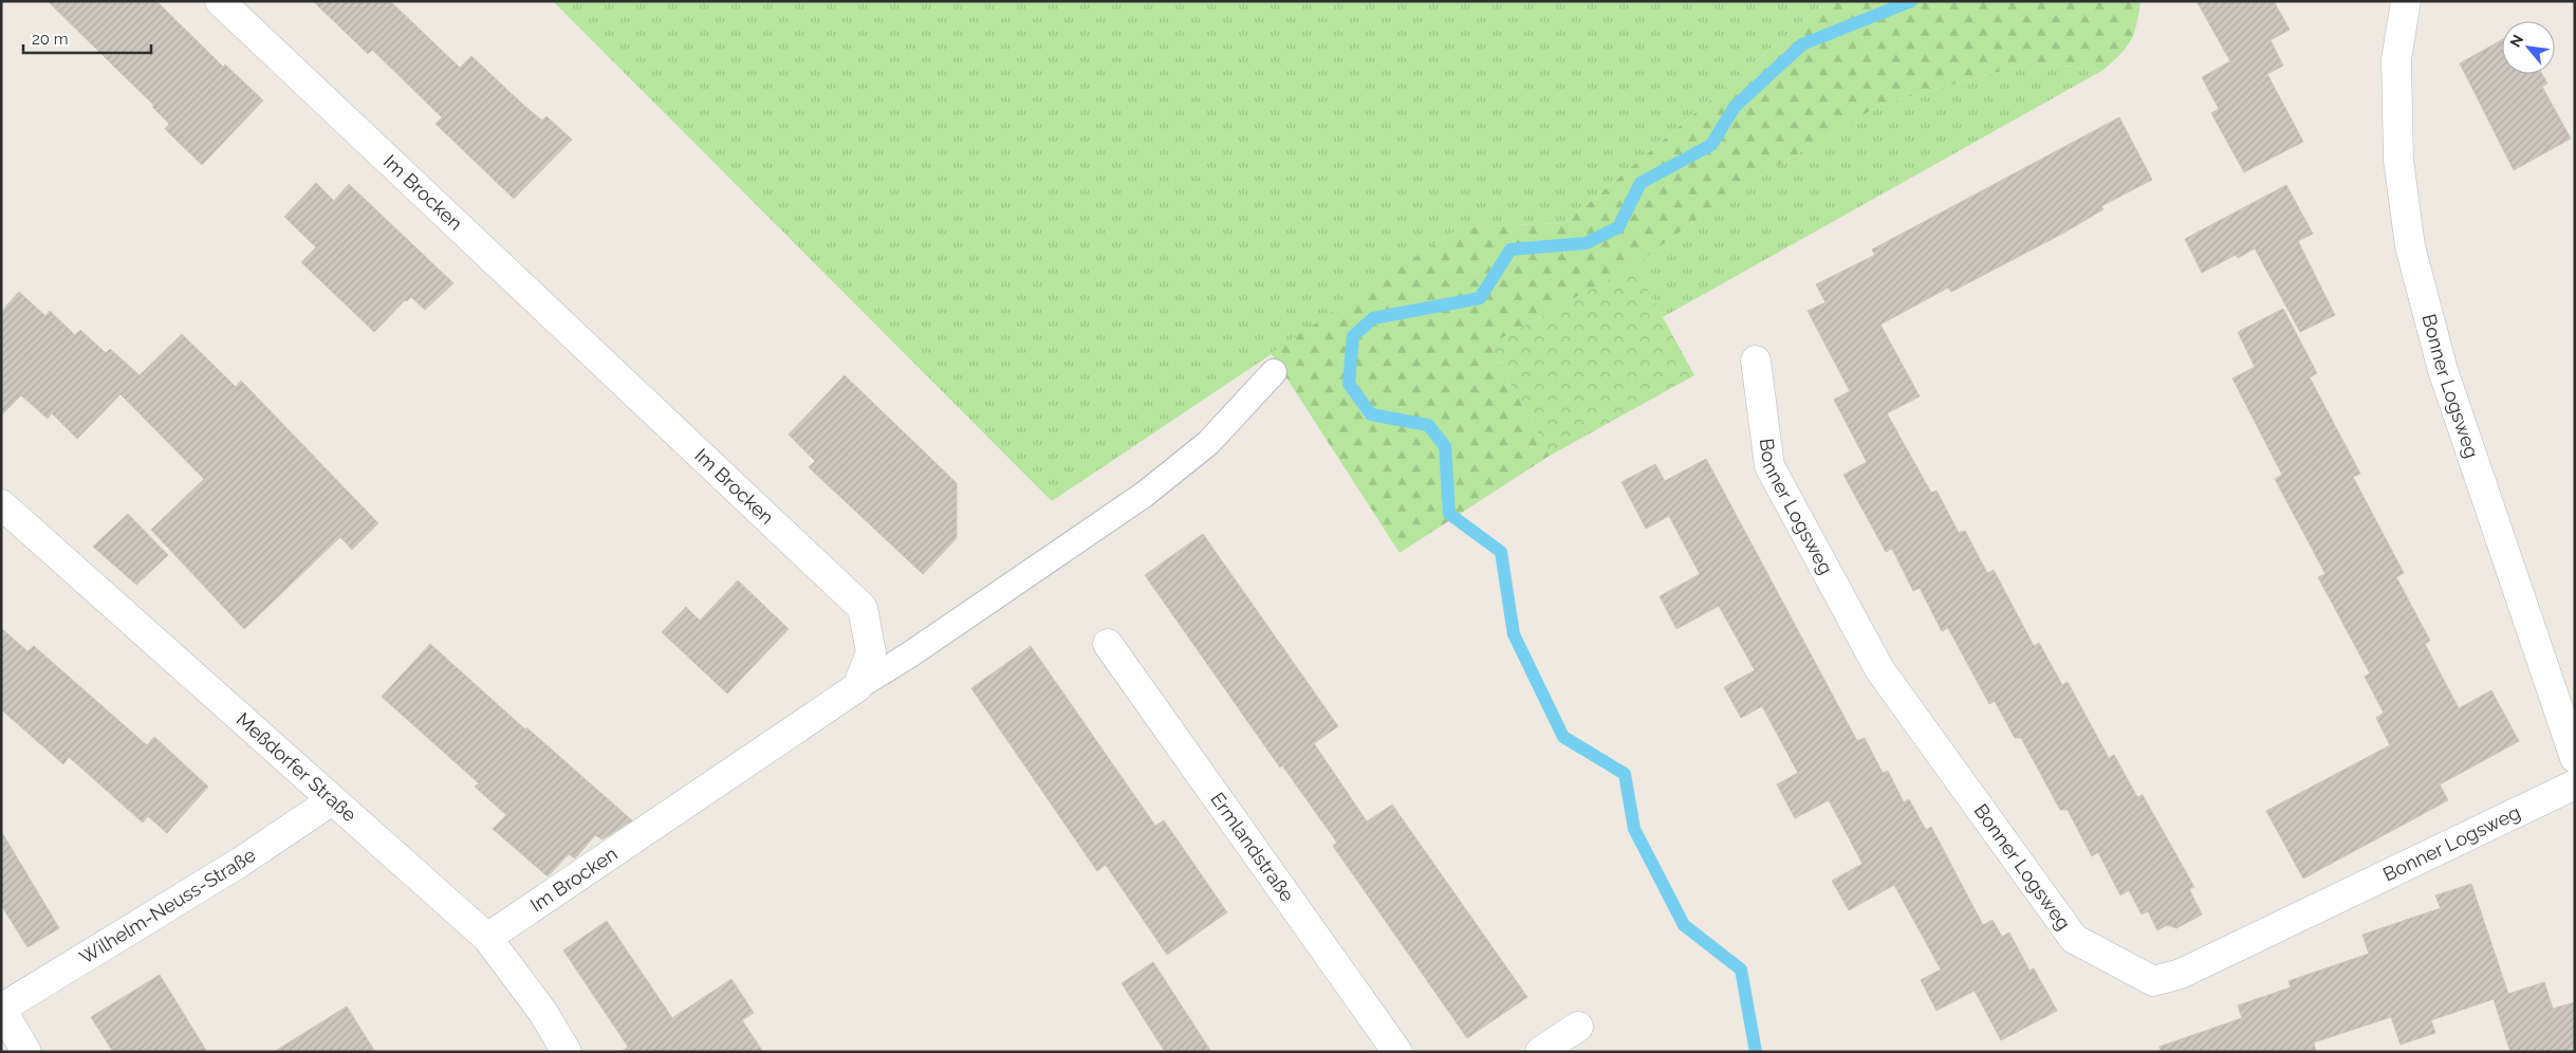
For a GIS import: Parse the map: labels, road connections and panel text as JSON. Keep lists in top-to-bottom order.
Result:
{
  "streets": {
    "street": [
      "Im Brocken",
      "Bonner Logsweg",
      "Meßdorfer Straße",
      "Ermlandstraße",
      "Wilhelm-Neuss-Straße"
    ]
  },
  "crossings": [
    ["Im Brocken", "Meßdorfer Straße"],
    ["Meßdorfer Straße", "Wilhelm-Neuss-Straße"]
  ],
  "scale_bar": "20 m",
  "north": "top left"
}
